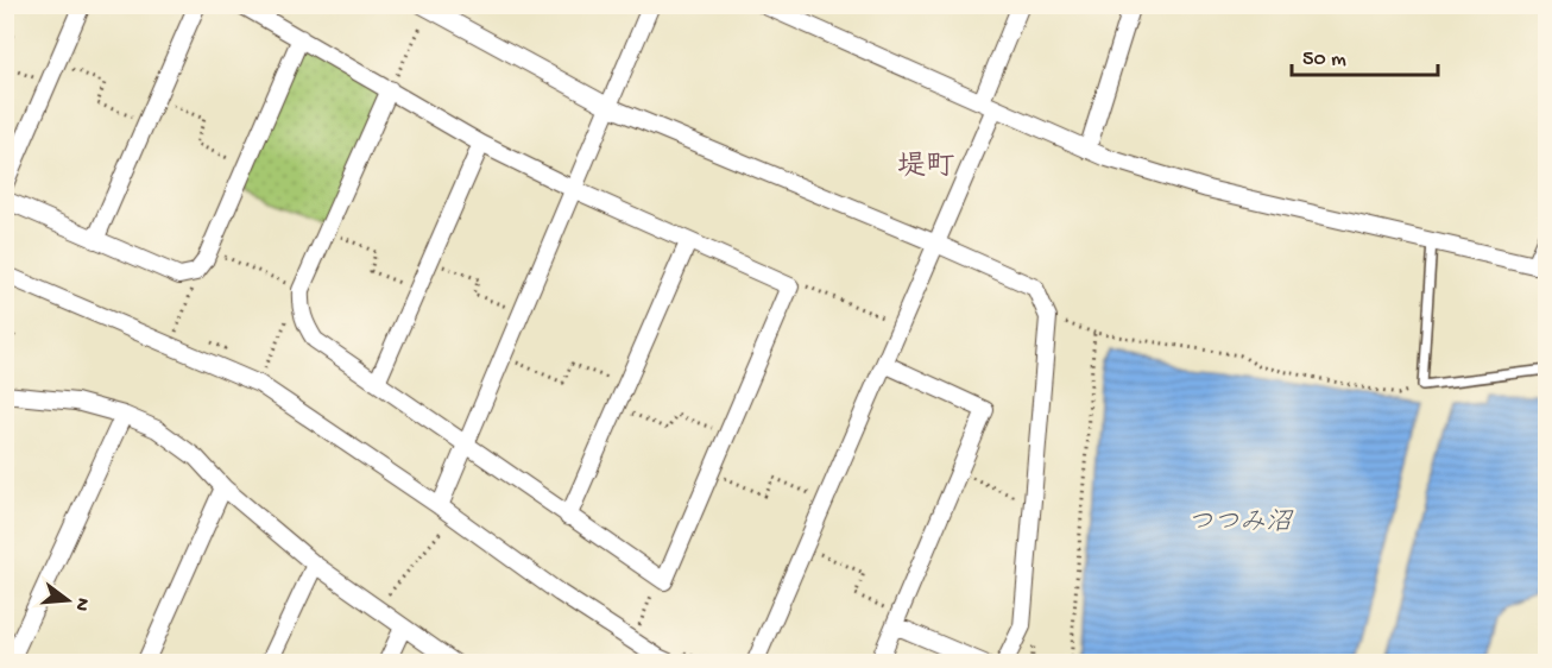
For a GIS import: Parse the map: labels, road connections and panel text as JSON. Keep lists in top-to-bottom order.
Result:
{
  "districts": ["堤町"],
  "water": ["つつみ沼"],
  "scale_bar": "50 m",
  "north": "right"
}
